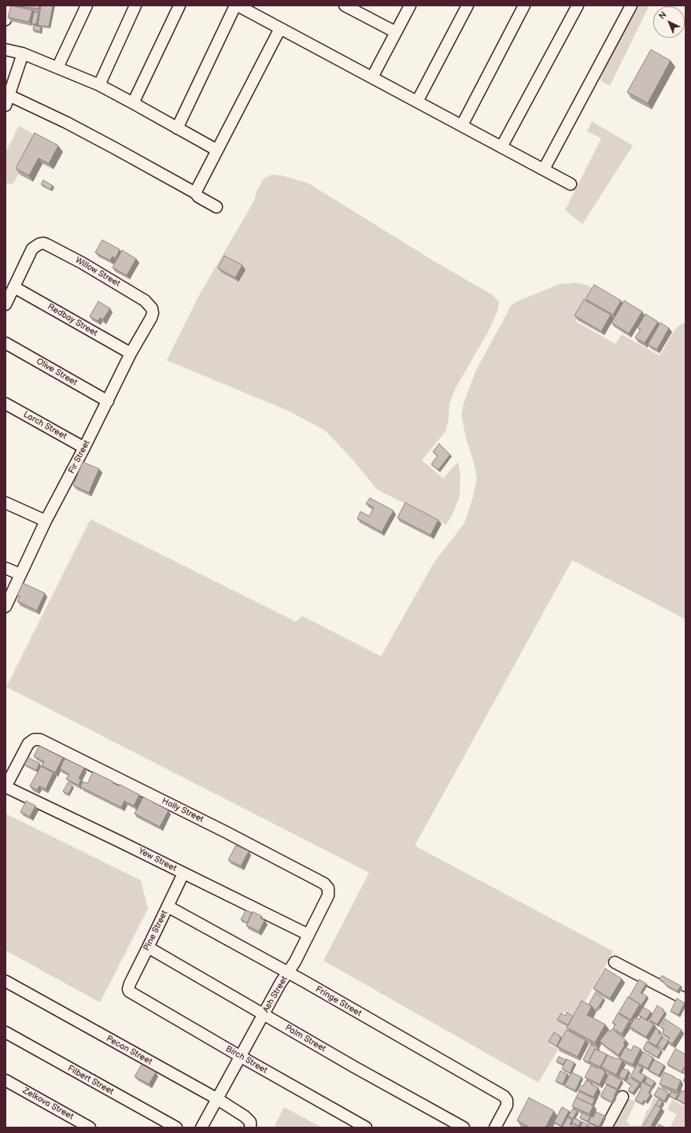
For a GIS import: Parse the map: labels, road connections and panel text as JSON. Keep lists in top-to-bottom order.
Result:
{
  "streets": {
    "street": [
      "Willow Street",
      "Redbay Street",
      "Olive Street",
      "Larch Street",
      "Fir Street",
      "Holly Street",
      "Yew Street",
      "Pine Street",
      "Ash Street",
      "Fringe Street",
      "Palm Street",
      "Pecan Street",
      "Birch Street",
      "Filbert Street",
      "Zelkova Street"
    ]
  },
  "crossings": [
    ["Willow Street", "Redbay Street"],
    ["Willow Street", "Fir Street"],
    ["Redbay Street", "Fir Street"],
    ["Olive Street", "Fir Street"],
    ["Larch Street", "Fir Street"],
    ["Holly Street", "Yew Street"],
    ["Holly Street", "Ash Street"],
    ["Yew Street", "Pine Street"],
    ["Yew Street", "Ash Street"],
    ["Pine Street", "Fringe Street"],
    ["Pine Street", "Palm Street"],
    ["Pine Street", "Birch Street"],
    ["Ash Street", "Fringe Street"],
    ["Ash Street", "Palm Street"],
    ["Ash Street", "Pecan Street"],
    ["Ash Street", "Birch Street"]
  ],
  "north": "top left"
}
